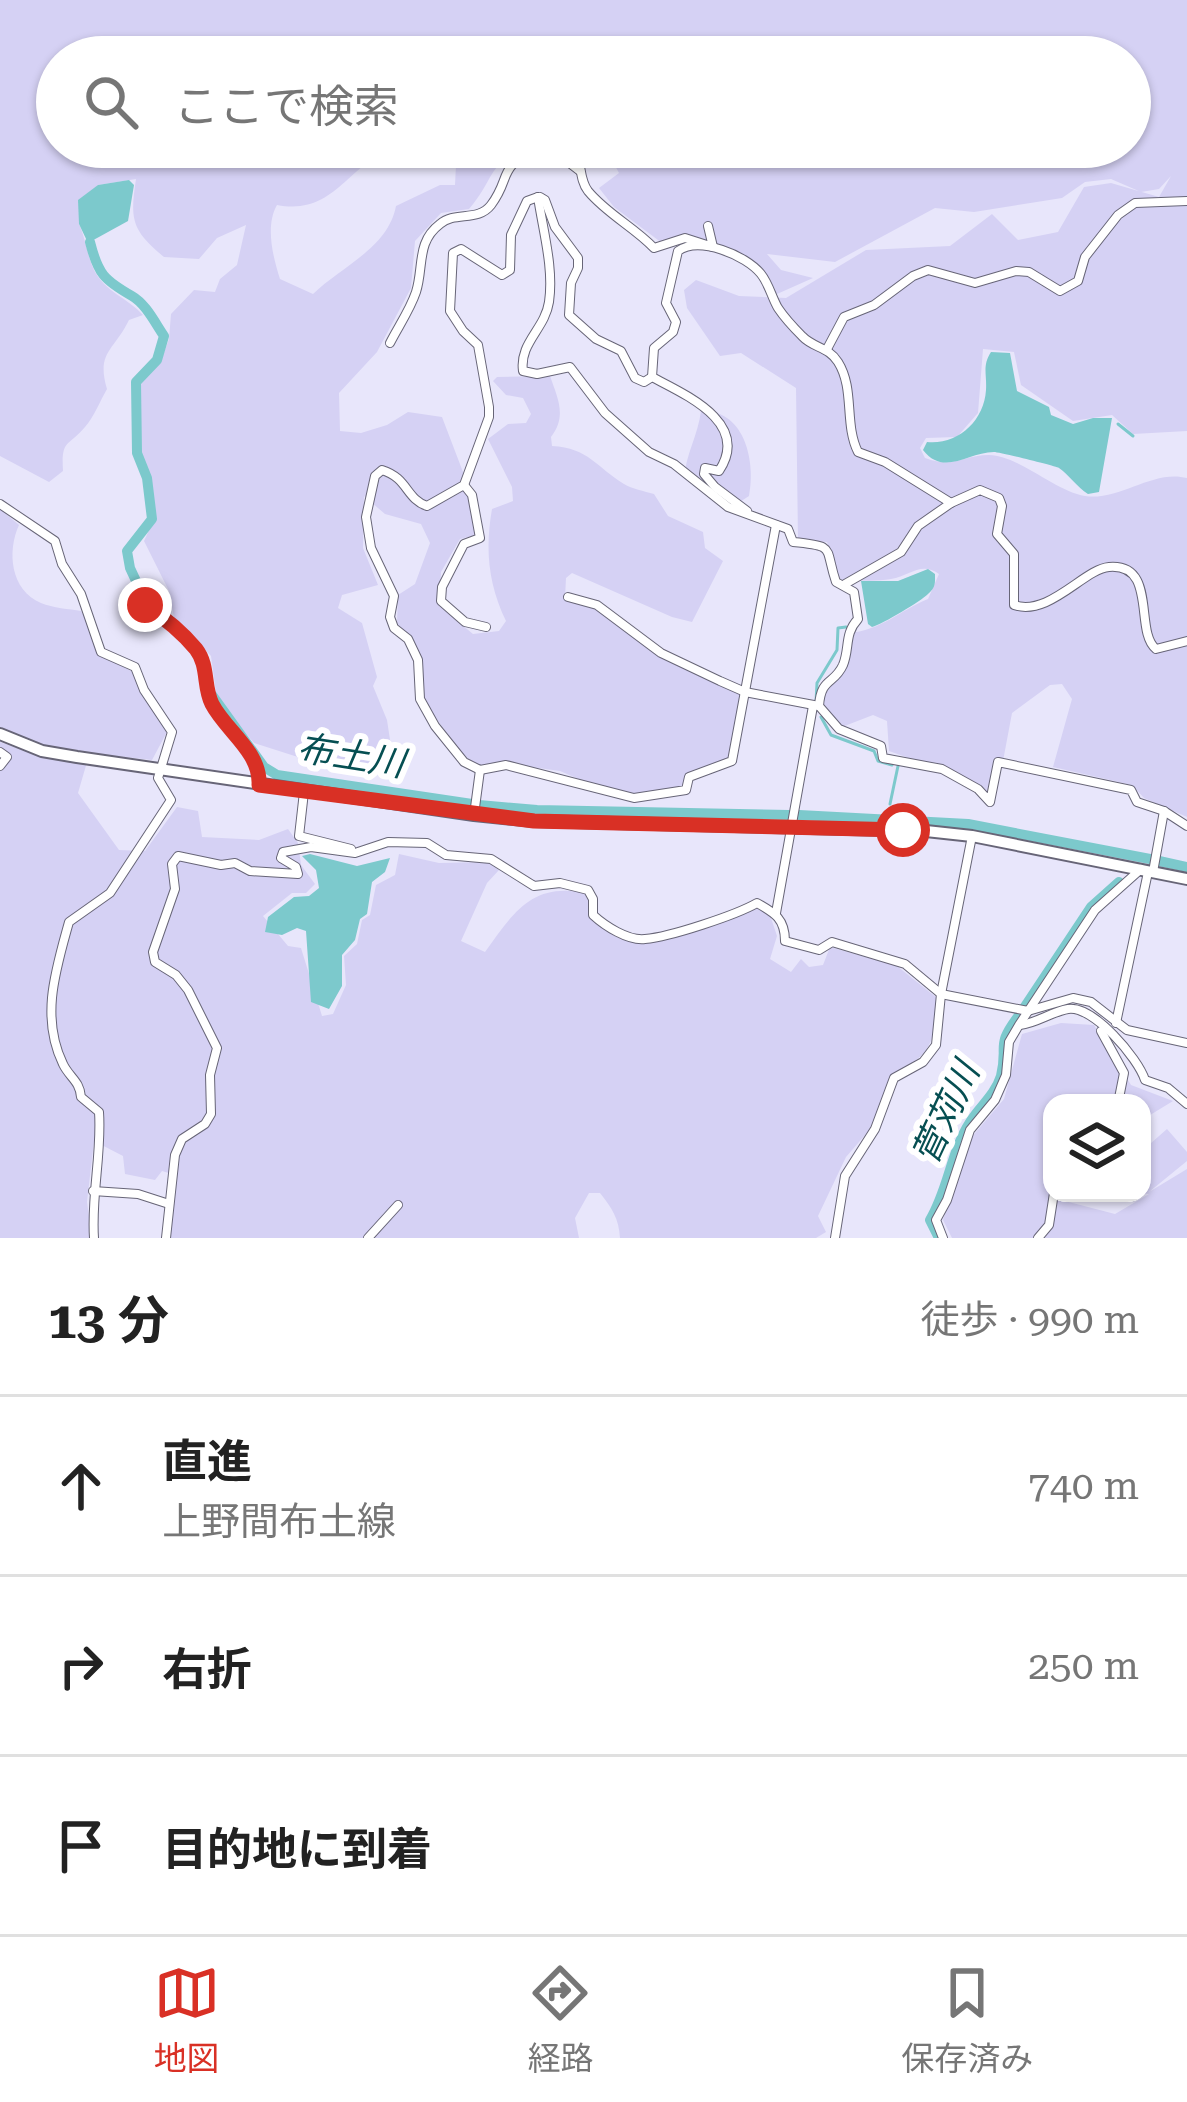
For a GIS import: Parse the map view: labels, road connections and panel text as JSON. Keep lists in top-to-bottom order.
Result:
{
  "water": ["布土川", "菅苅川"],
  "page": {
    "search": "ここで検索",
    "heading": ["13 分", "徒歩 · 990 m"],
    "list": [
      ["直進", "上野間布土線", "740 m"],
      ["右折", "250 m"],
      "目的地に到着"
    ],
    "nav": ["地図", "経路", "保存済み"]
  }
}
